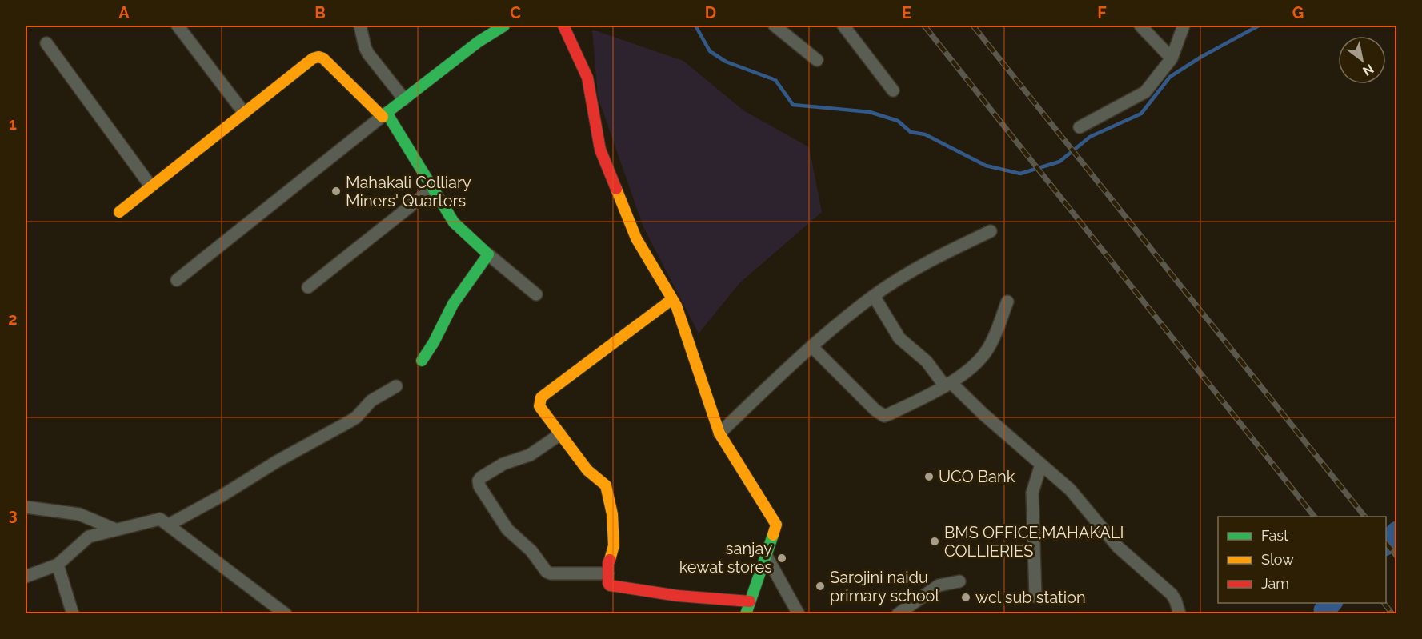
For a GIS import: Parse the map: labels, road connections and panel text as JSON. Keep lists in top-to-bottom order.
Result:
{
  "places": [
    "Mahakali Colliary Miners' Quarters",
    "UCO Bank",
    "BMS OFFICE,MAHAKALI COLLIERIES",
    "sanjay kewat stores",
    "Sarojini naidu primary school",
    "wcl sub station"
  ],
  "legend": ["Fast", "Slow", "Jam"],
  "north": "bottom right",
  "grid": {
    "columns": [
      "A",
      "B",
      "C",
      "D",
      "E",
      "F",
      "G"
    ],
    "rows": ["1", "2", "3"]
  }
}
